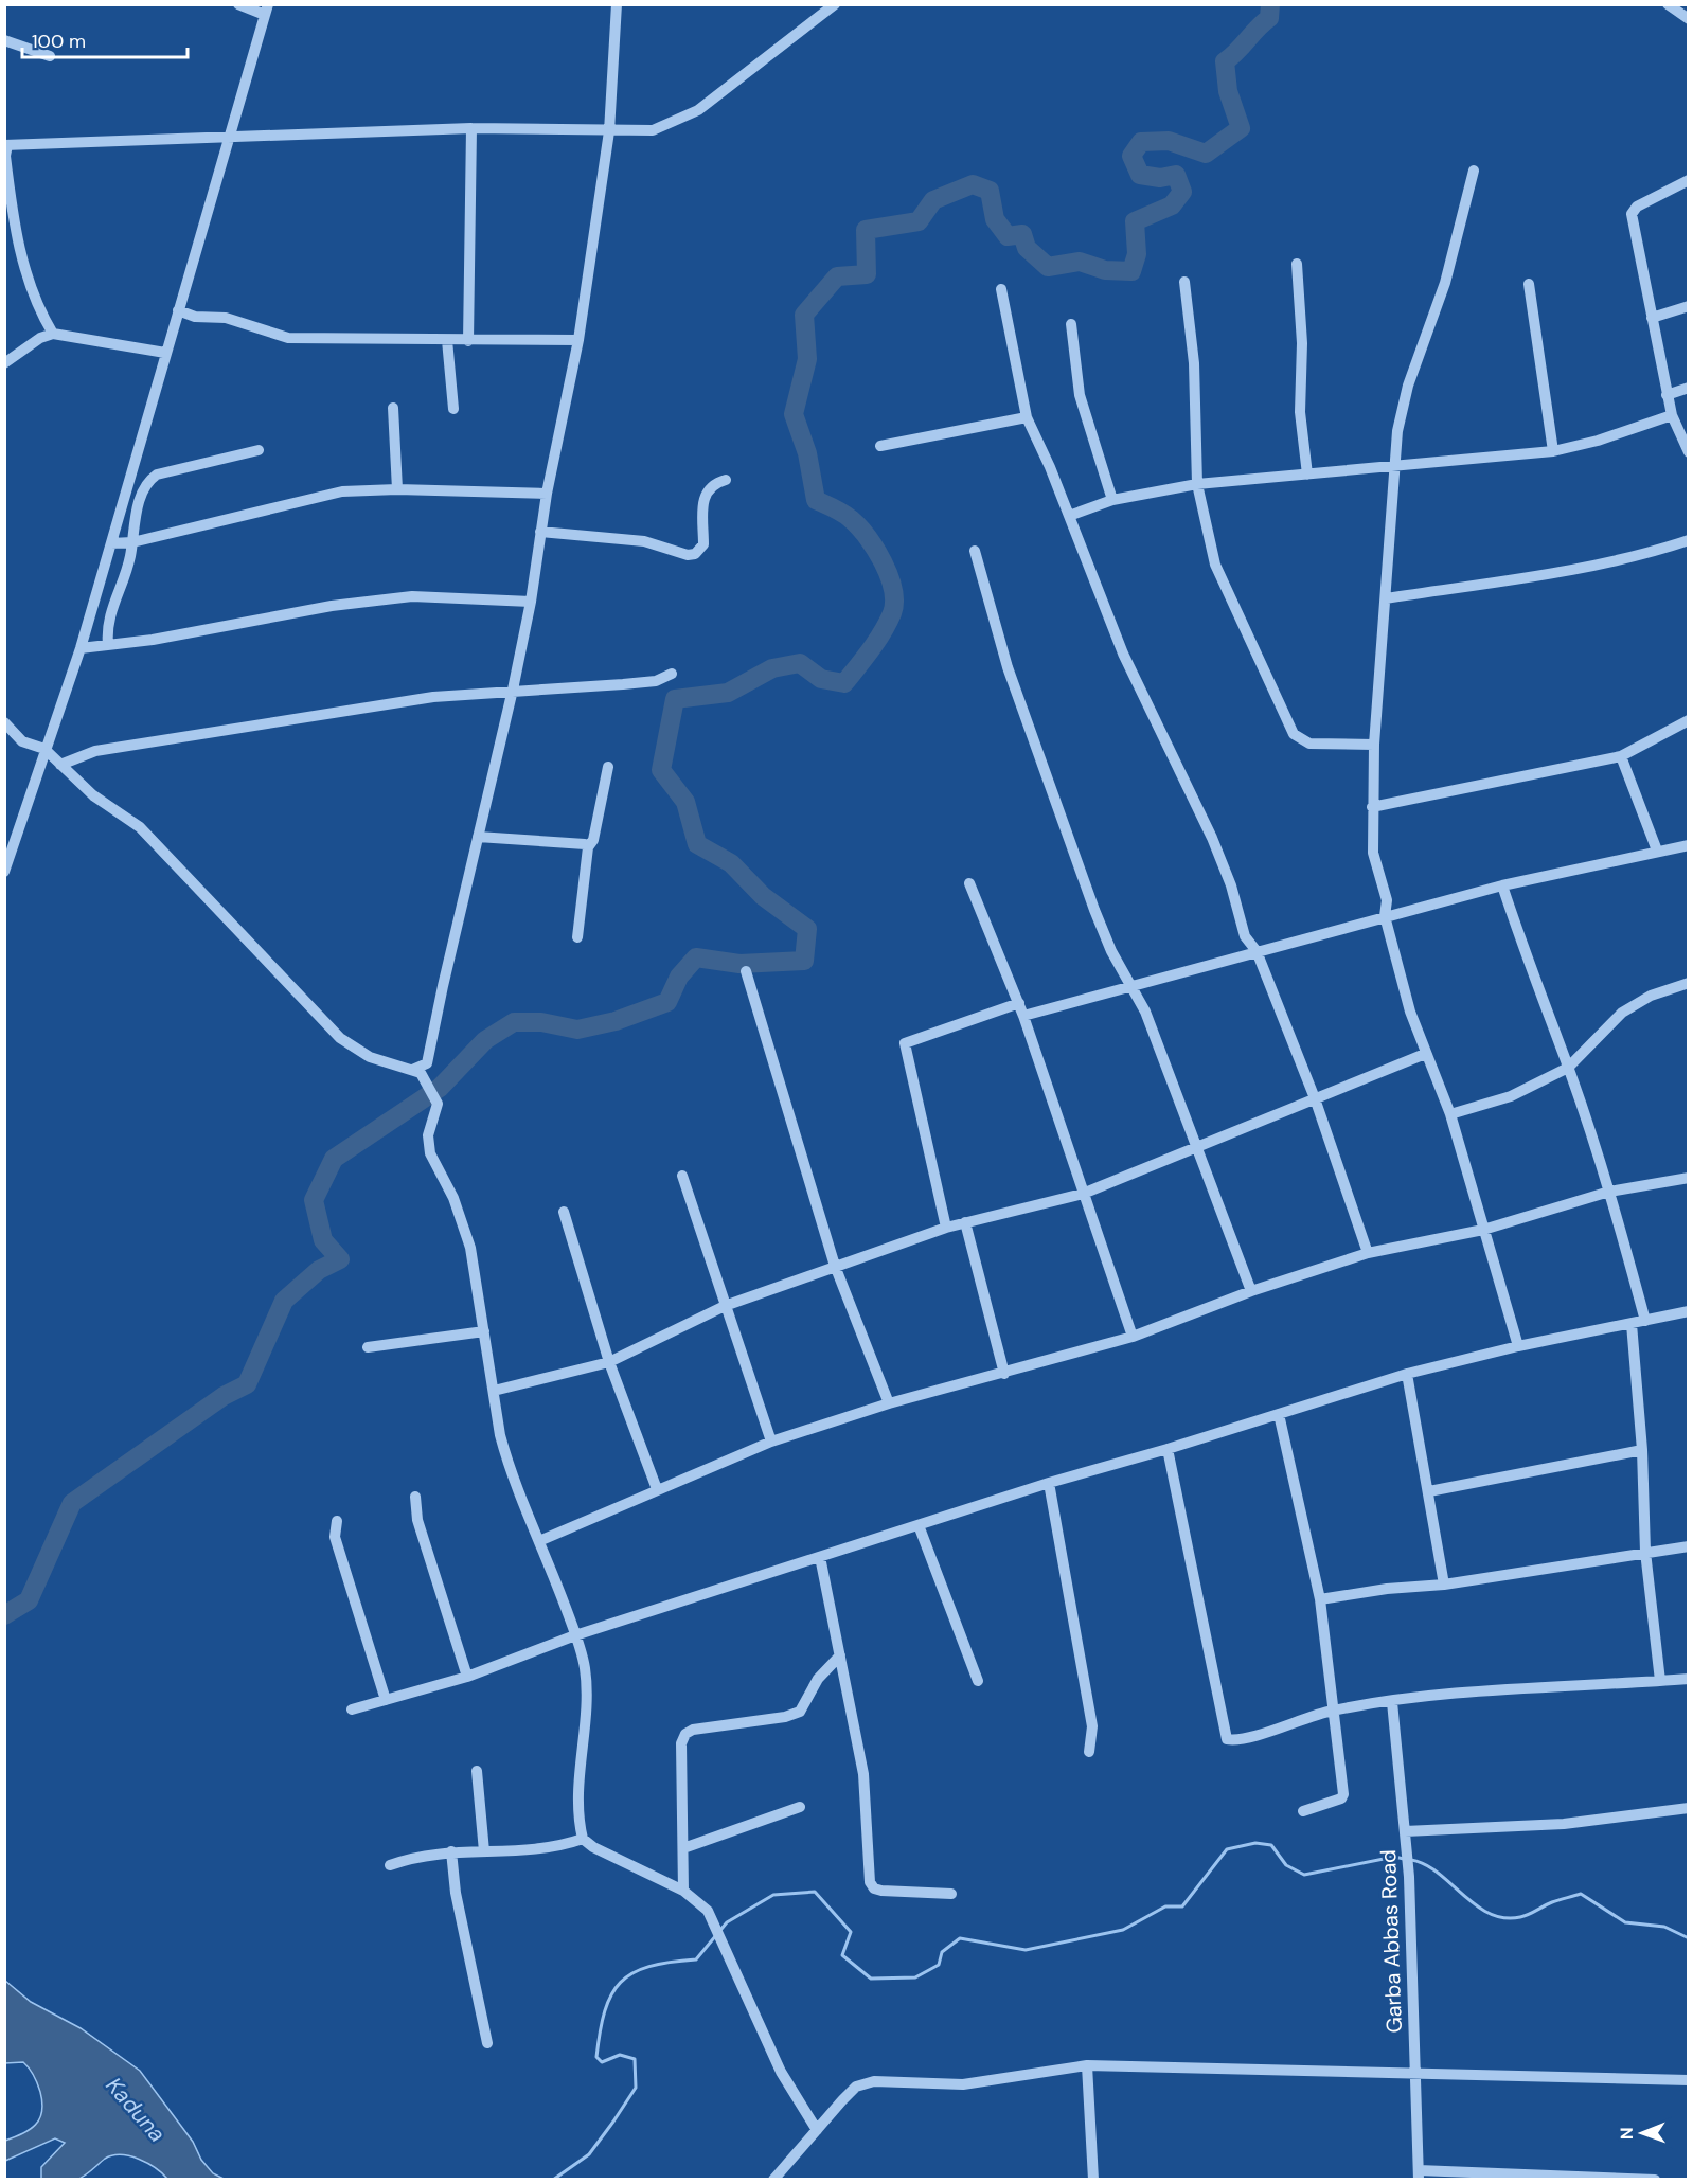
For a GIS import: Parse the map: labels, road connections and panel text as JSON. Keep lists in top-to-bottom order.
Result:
{
  "streets": {
    "street": ["Garba Abbas Road"]
  },
  "water": ["Kaduna"],
  "scale_bar": "100 m",
  "north": "left"
}
